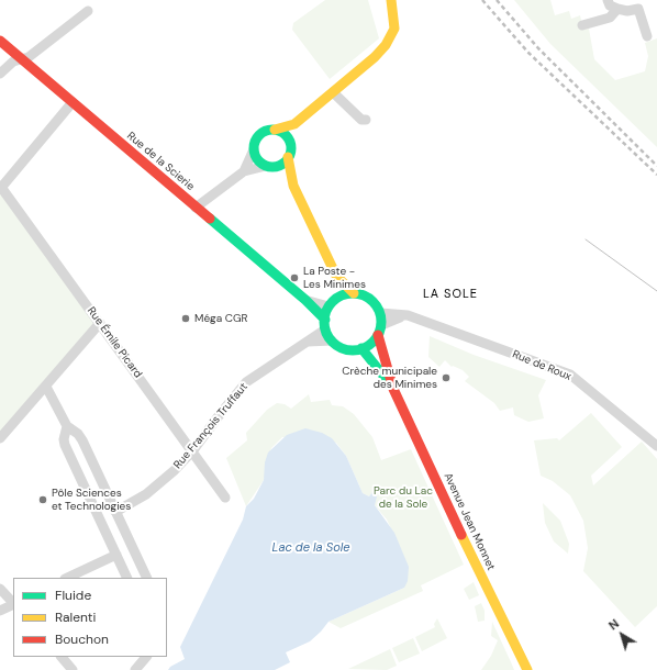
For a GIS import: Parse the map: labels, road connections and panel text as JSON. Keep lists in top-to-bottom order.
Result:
{
  "streets": {
    "street": [
      "Rue de la Scierie",
      "Rue Émile Picard",
      "Rue de Roux",
      "Rue François Truffaut",
      "Avenue Jean Monnet"
    ]
  },
  "crossings": [
    ["Rue de la Scierie", "Rue de Roux"],
    ["Rue de la Scierie", "Rue François Truffaut"],
    ["Rue de la Scierie", "Avenue Jean Monnet"],
    ["Rue Émile Picard", "Rue François Truffaut"],
    ["Rue de Roux", "Rue François Truffaut"],
    ["Rue de Roux", "Avenue Jean Monnet"],
    ["Rue François Truffaut", "Avenue Jean Monnet"]
  ],
  "districts": ["LA SOLE"],
  "water": ["Lac de la Sole"],
  "parks": ["Parc du Lac de la Sole"],
  "places": [
    "La Poste - Les Minimes",
    "Méga CGR",
    "Crèche municipale des Minimes",
    "Pôle Sciences et Technologies"
  ],
  "legend": ["Fluide", "Ralenti", "Bouchon"],
  "north": "top left"
}
